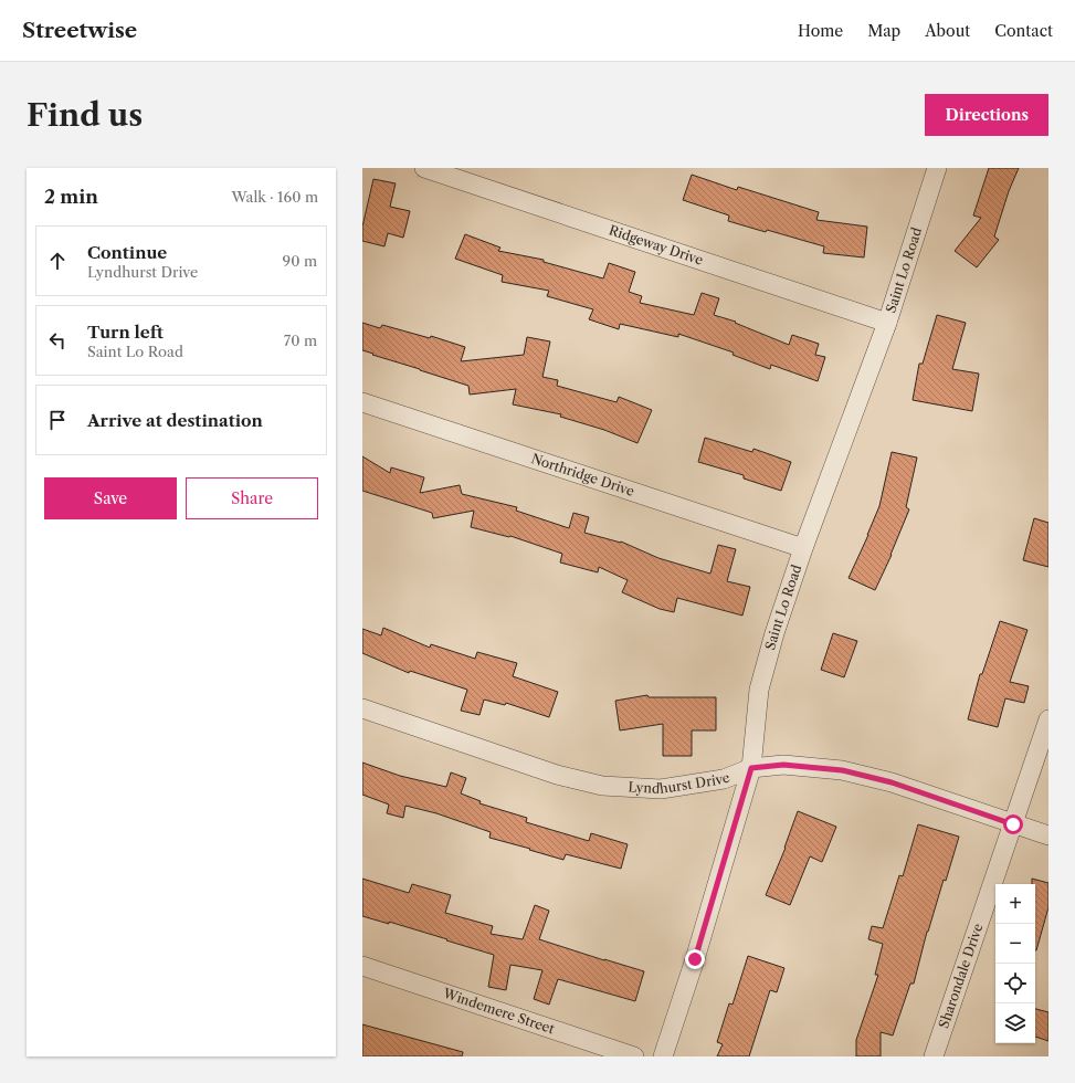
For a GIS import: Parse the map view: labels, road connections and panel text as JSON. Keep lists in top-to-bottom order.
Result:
{
  "streets": {
    "street": [
      "Ridgeway Drive",
      "Saint Lo Road",
      "Northridge Drive",
      "Lyndhurst Drive",
      "Sharondale Drive",
      "Windemere Street"
    ]
  },
  "crossings": [
    ["Ridgeway Drive", "Saint Lo Road"],
    ["Saint Lo Road", "Northridge Drive"],
    ["Saint Lo Road", "Lyndhurst Drive"],
    ["Lyndhurst Drive", "Sharondale Drive"]
  ],
  "page": {
    "header": "Streetwise",
    "nav": [
      "Home",
      "Map",
      "About",
      "Contact"
    ],
    "buttons": [
      "Directions",
      ["Save", "Share"]
    ],
    "title": "Find us",
    "heading": ["2 min", "Walk · 160 m"],
    "list": [
      ["Continue", "Lyndhurst Drive", "90 m"],
      ["Turn left", "Saint Lo Road", "70 m"],
      "Arrive at destination"
    ],
    "map_buttons": ["+", "−"]
  }
}
